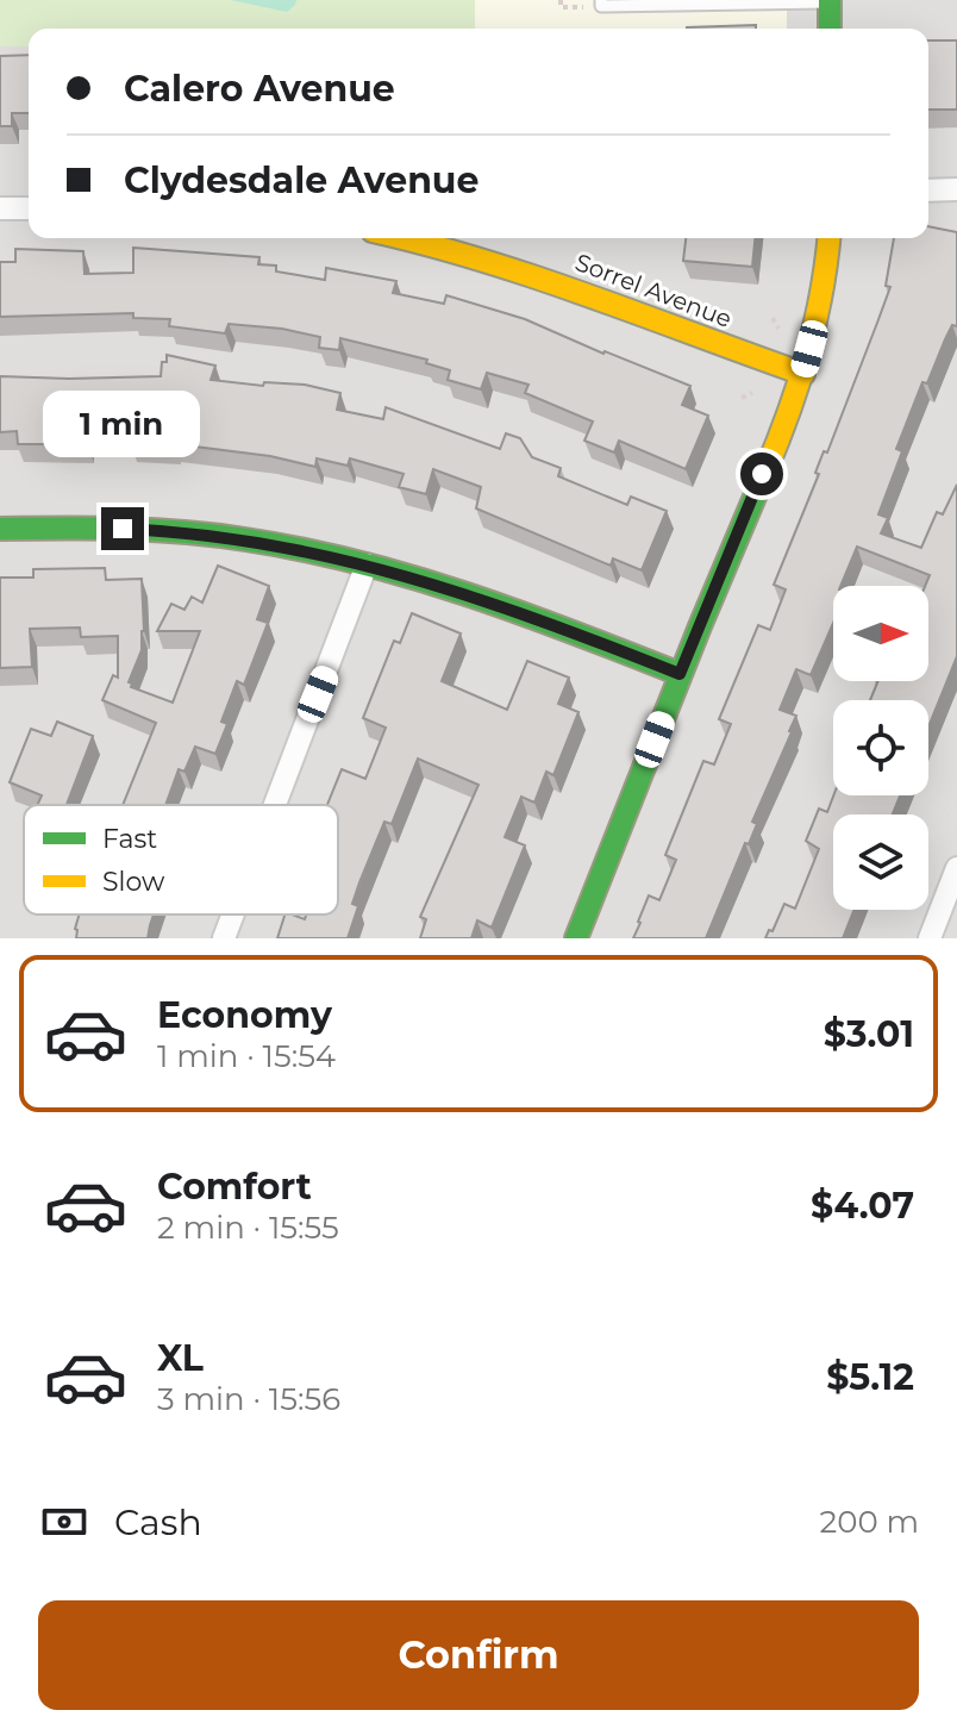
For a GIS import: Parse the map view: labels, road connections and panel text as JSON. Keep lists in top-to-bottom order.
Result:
{
  "streets": {
    "street": ["Sorrel Avenue"]
  },
  "legend": ["Fast", "Slow"],
  "north": "right",
  "page": {
    "banner": ["Calero Avenue", "Clydesdale Avenue"],
    "bubble": "1 min",
    "list": [
      {
        "name": "Economy",
        "note": "1 min · 15:54",
        "value": "$3.01"
      },
      {
        "name": "Comfort",
        "note": "2 min · 15:55",
        "value": "$4.07"
      },
      {
        "name": "XL",
        "note": "3 min · 15:56",
        "value": "$5.12"
      }
    ],
    "pay": ["Cash", "200 m"],
    "buttons": "Confirm"
  }
}
